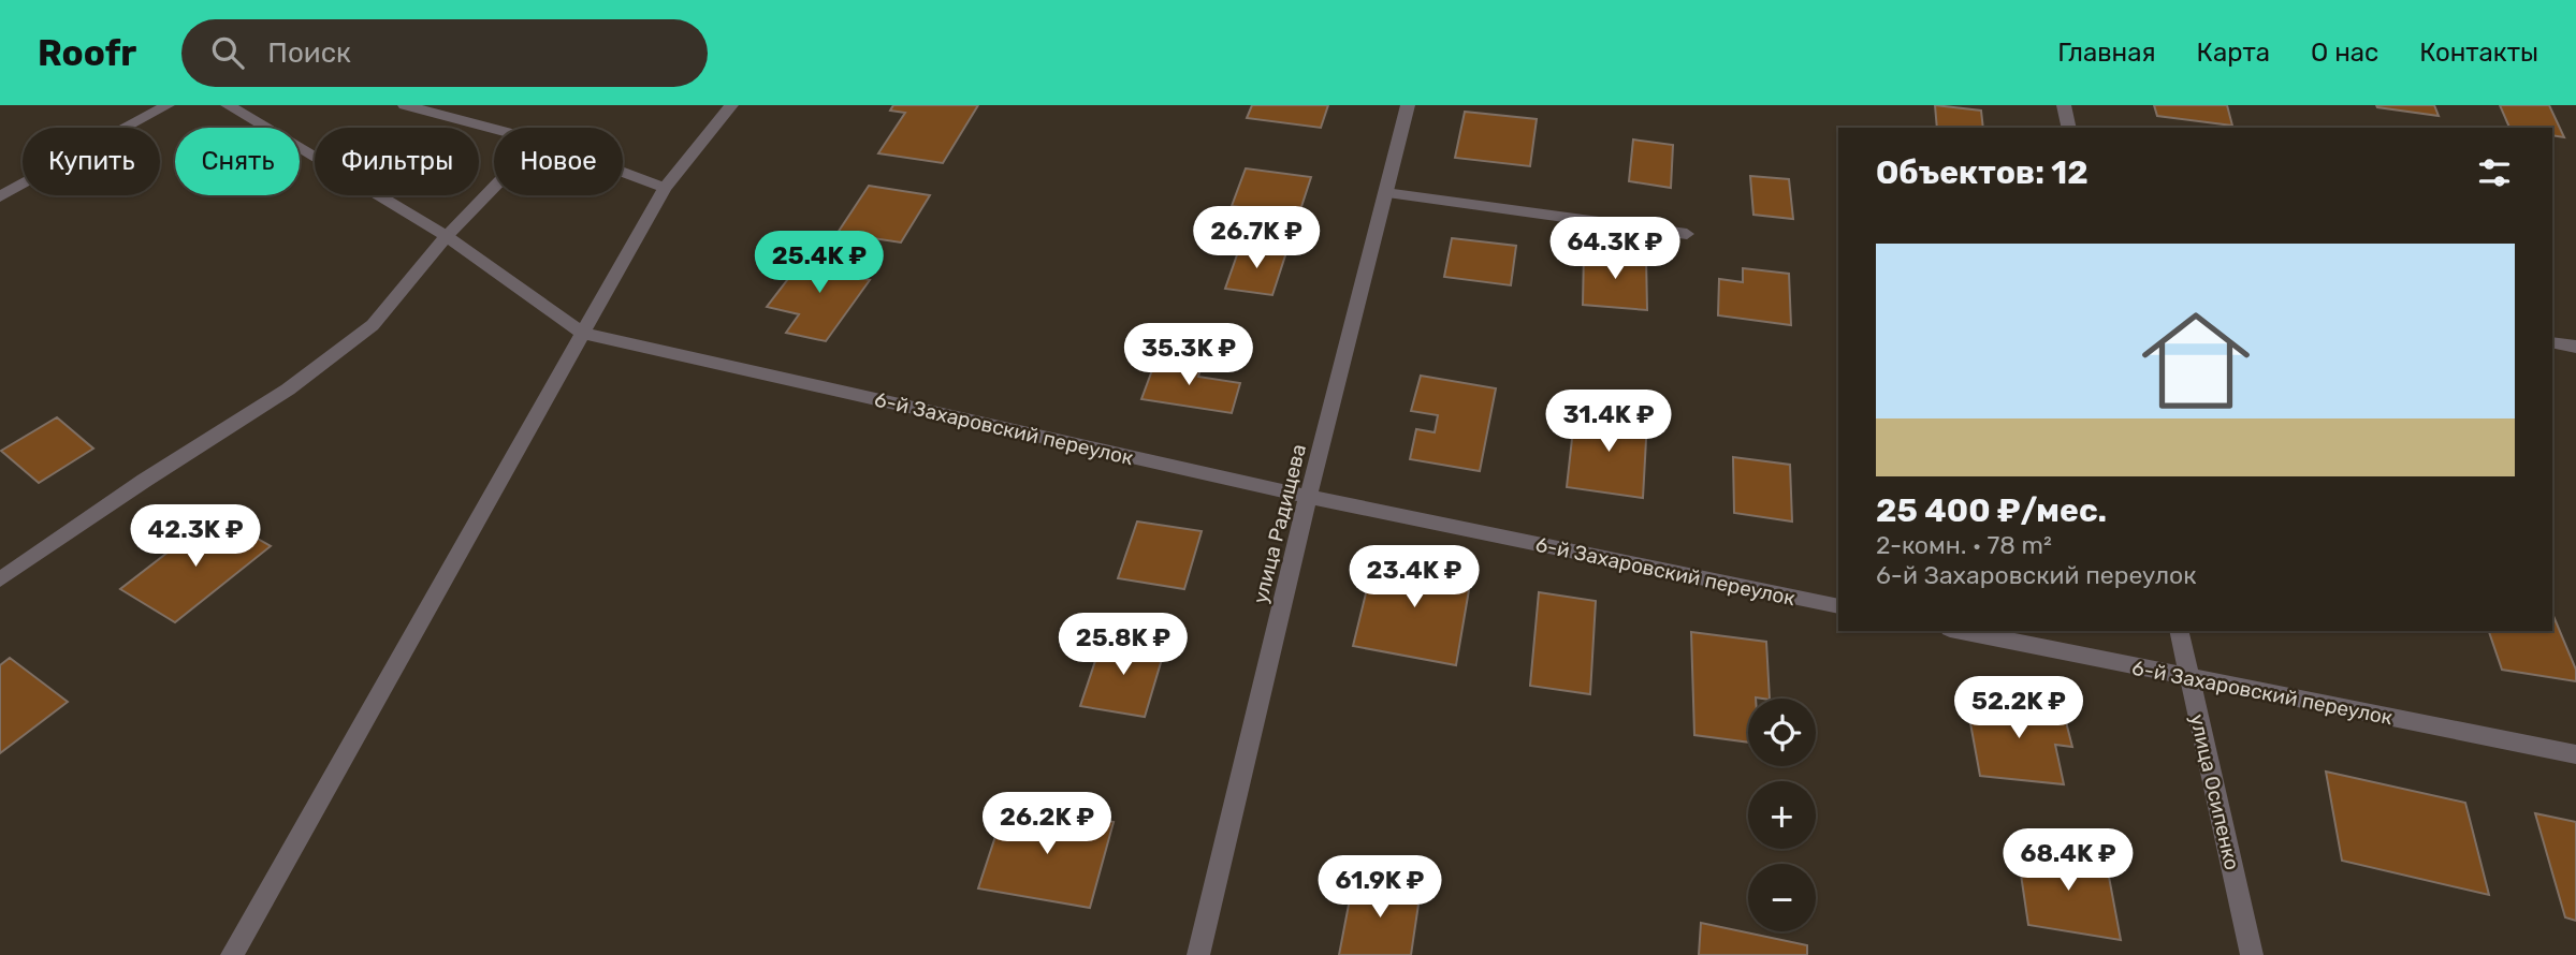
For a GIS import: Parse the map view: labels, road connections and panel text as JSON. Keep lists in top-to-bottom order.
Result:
{
  "streets": {
    "street": ["6-й Захаровский переулок", "улица Радищева", "улица Осипенко"]
  },
  "crossings": [
    ["6-й Захаровский переулок", "улица Радищева"],
    ["6-й Захаровский переулок", "улица Осипенко"]
  ],
  "page": {
    "header": "Roofr",
    "search": "Поиск",
    "nav": [
      "Главная",
      "Карта",
      "О нас",
      "Контакты"
    ],
    "chip": [
      "Купить",
      "Снять",
      "Фильтры",
      "Новое"
    ],
    "heading": "Объектов: 12",
    "price": [
      "26.7K ₽",
      "64.3K ₽",
      "25.4K ₽",
      "35.3K ₽",
      "31.4K ₽",
      "42.3K ₽",
      "23.4K ₽",
      "25.8K ₽",
      "52.2K ₽",
      "26.2K ₽",
      "68.4K ₽",
      "61.9K ₽"
    ],
    "list": [
      {
        "name": "25 400 ₽/мес.",
        "note": "2-комн. · 78 m² · 6-й Захаровский переулок"
      }
    ],
    "map_buttons": ["+", "−"]
  }
}
